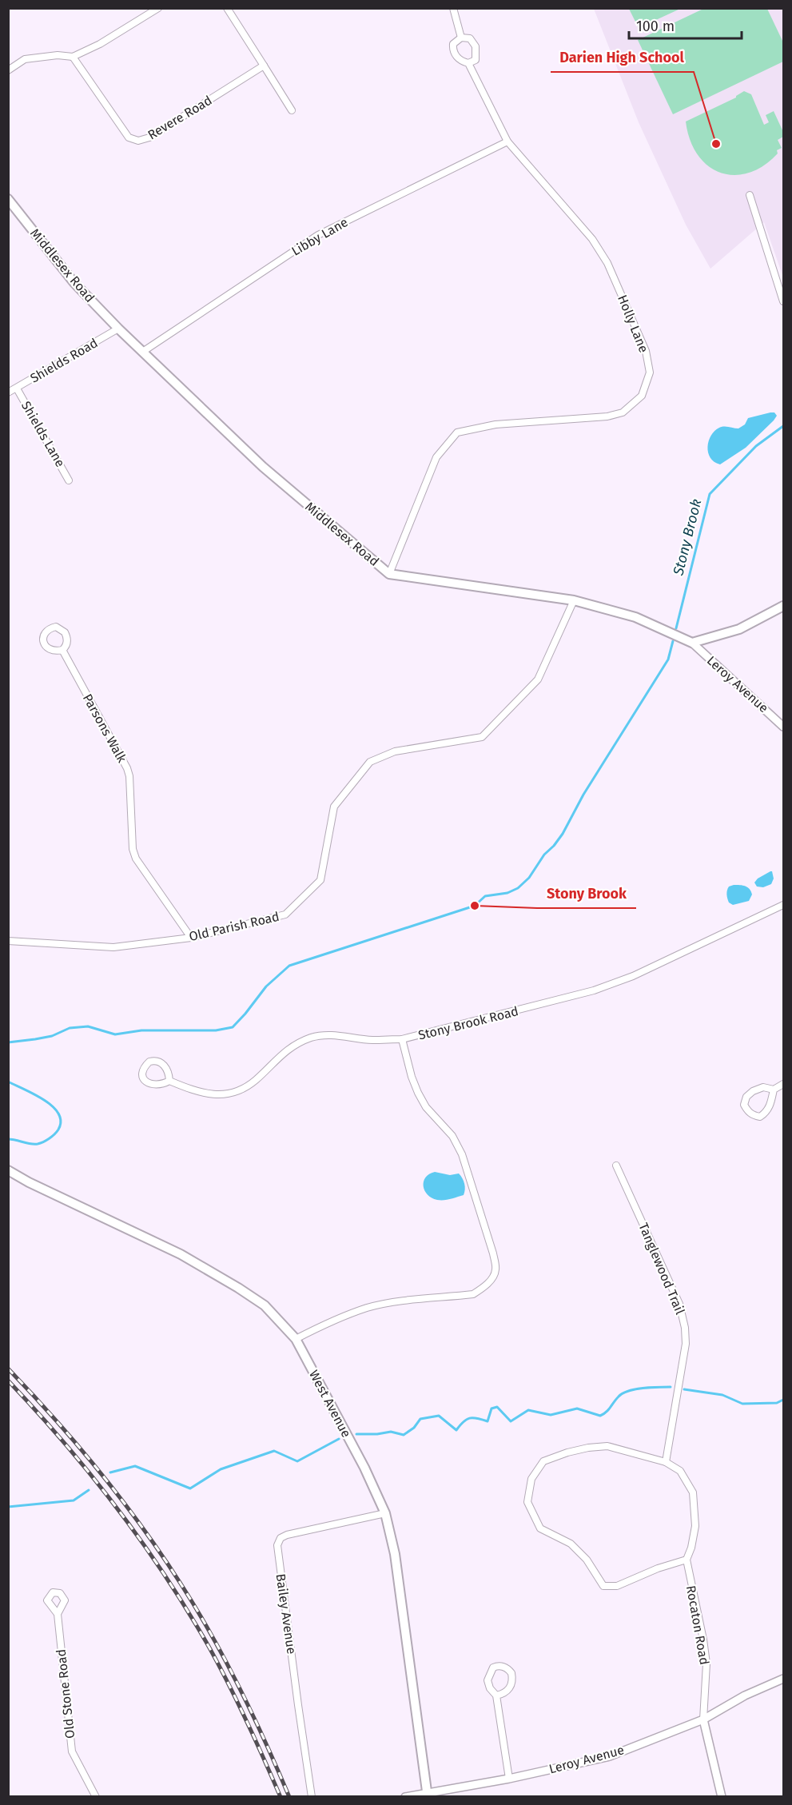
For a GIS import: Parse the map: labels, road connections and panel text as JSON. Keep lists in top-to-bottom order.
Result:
{
  "streets": {
    "main road": ["Middlesex Road", "West Avenue"],
    "street": [
      "Revere Road",
      "Libby Lane",
      "Holly Lane",
      "Shields Road",
      "Shields Lane",
      "Leroy Avenue",
      "Parsons Walk",
      "Old Parish Road",
      "Stony Brook Road",
      "Tanglewood Trail",
      "Bailey Avenue",
      "Rocaton Road",
      "Old Stone Road"
    ]
  },
  "crossings": [
    ["Libby Lane", "Middlesex Road"],
    ["Libby Lane", "Holly Lane"],
    ["Middlesex Road", "Holly Lane"],
    ["Middlesex Road", "Shields Road"],
    ["Middlesex Road", "Leroy Avenue"],
    ["Middlesex Road", "Old Parish Road"],
    ["Shields Road", "Shields Lane"],
    ["Leroy Avenue", "West Avenue"],
    ["Leroy Avenue", "Rocaton Road"],
    ["Parsons Walk", "Old Parish Road"],
    ["Stony Brook Road", "West Avenue"],
    ["Tanglewood Trail", "Rocaton Road"],
    ["West Avenue", "Bailey Avenue"]
  ],
  "water": ["Stony Brook"],
  "places": ["Darien High School", "Stony Brook"],
  "scale_bar": "100 m"
}
